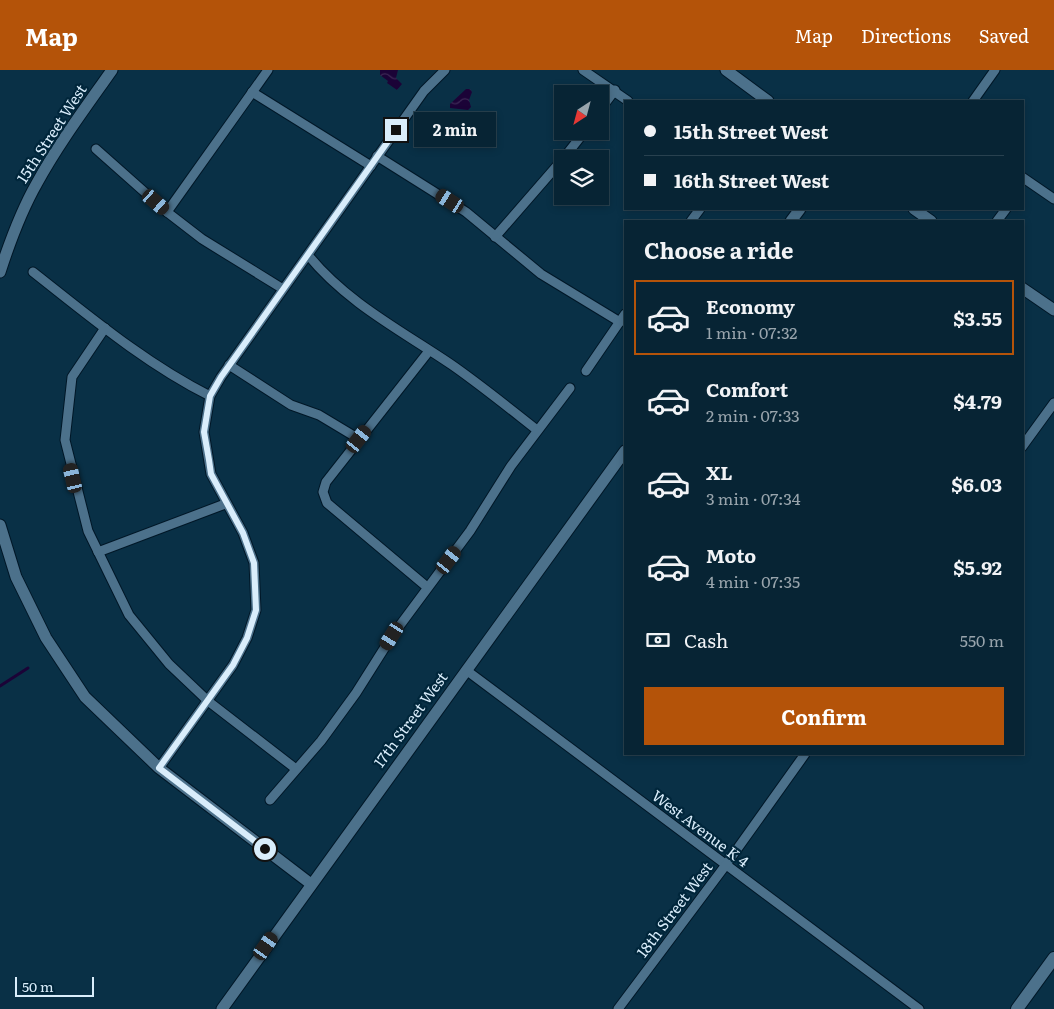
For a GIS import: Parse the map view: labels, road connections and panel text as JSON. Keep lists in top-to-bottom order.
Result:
{
  "streets": {
    "street": [
      "15th Street West",
      "17th Street West",
      "West Avenue K 4",
      "18th Street West"
    ]
  },
  "crossings": [
    ["17th Street West", "West Avenue K 4"],
    ["West Avenue K 4", "18th Street West"]
  ],
  "scale_bar": "50 m",
  "north": "bottom left",
  "page": {
    "header": "Map",
    "nav": ["Map", "Directions", "Saved"],
    "banner": ["15th Street West", "16th Street West"],
    "bubble": "2 min",
    "heading": "Choose a ride",
    "list": [
      {
        "name": "Economy",
        "note": "1 min · 07:32",
        "value": "$3.55"
      },
      {
        "name": "Comfort",
        "note": "2 min · 07:33",
        "value": "$4.79"
      },
      {
        "name": "XL",
        "note": "3 min · 07:34",
        "value": "$6.03"
      },
      {
        "name": "Moto",
        "note": "4 min · 07:35",
        "value": "$5.92"
      }
    ],
    "pay": ["Cash", "550 m"],
    "buttons": "Confirm",
    "scale": "50 m"
  }
}
